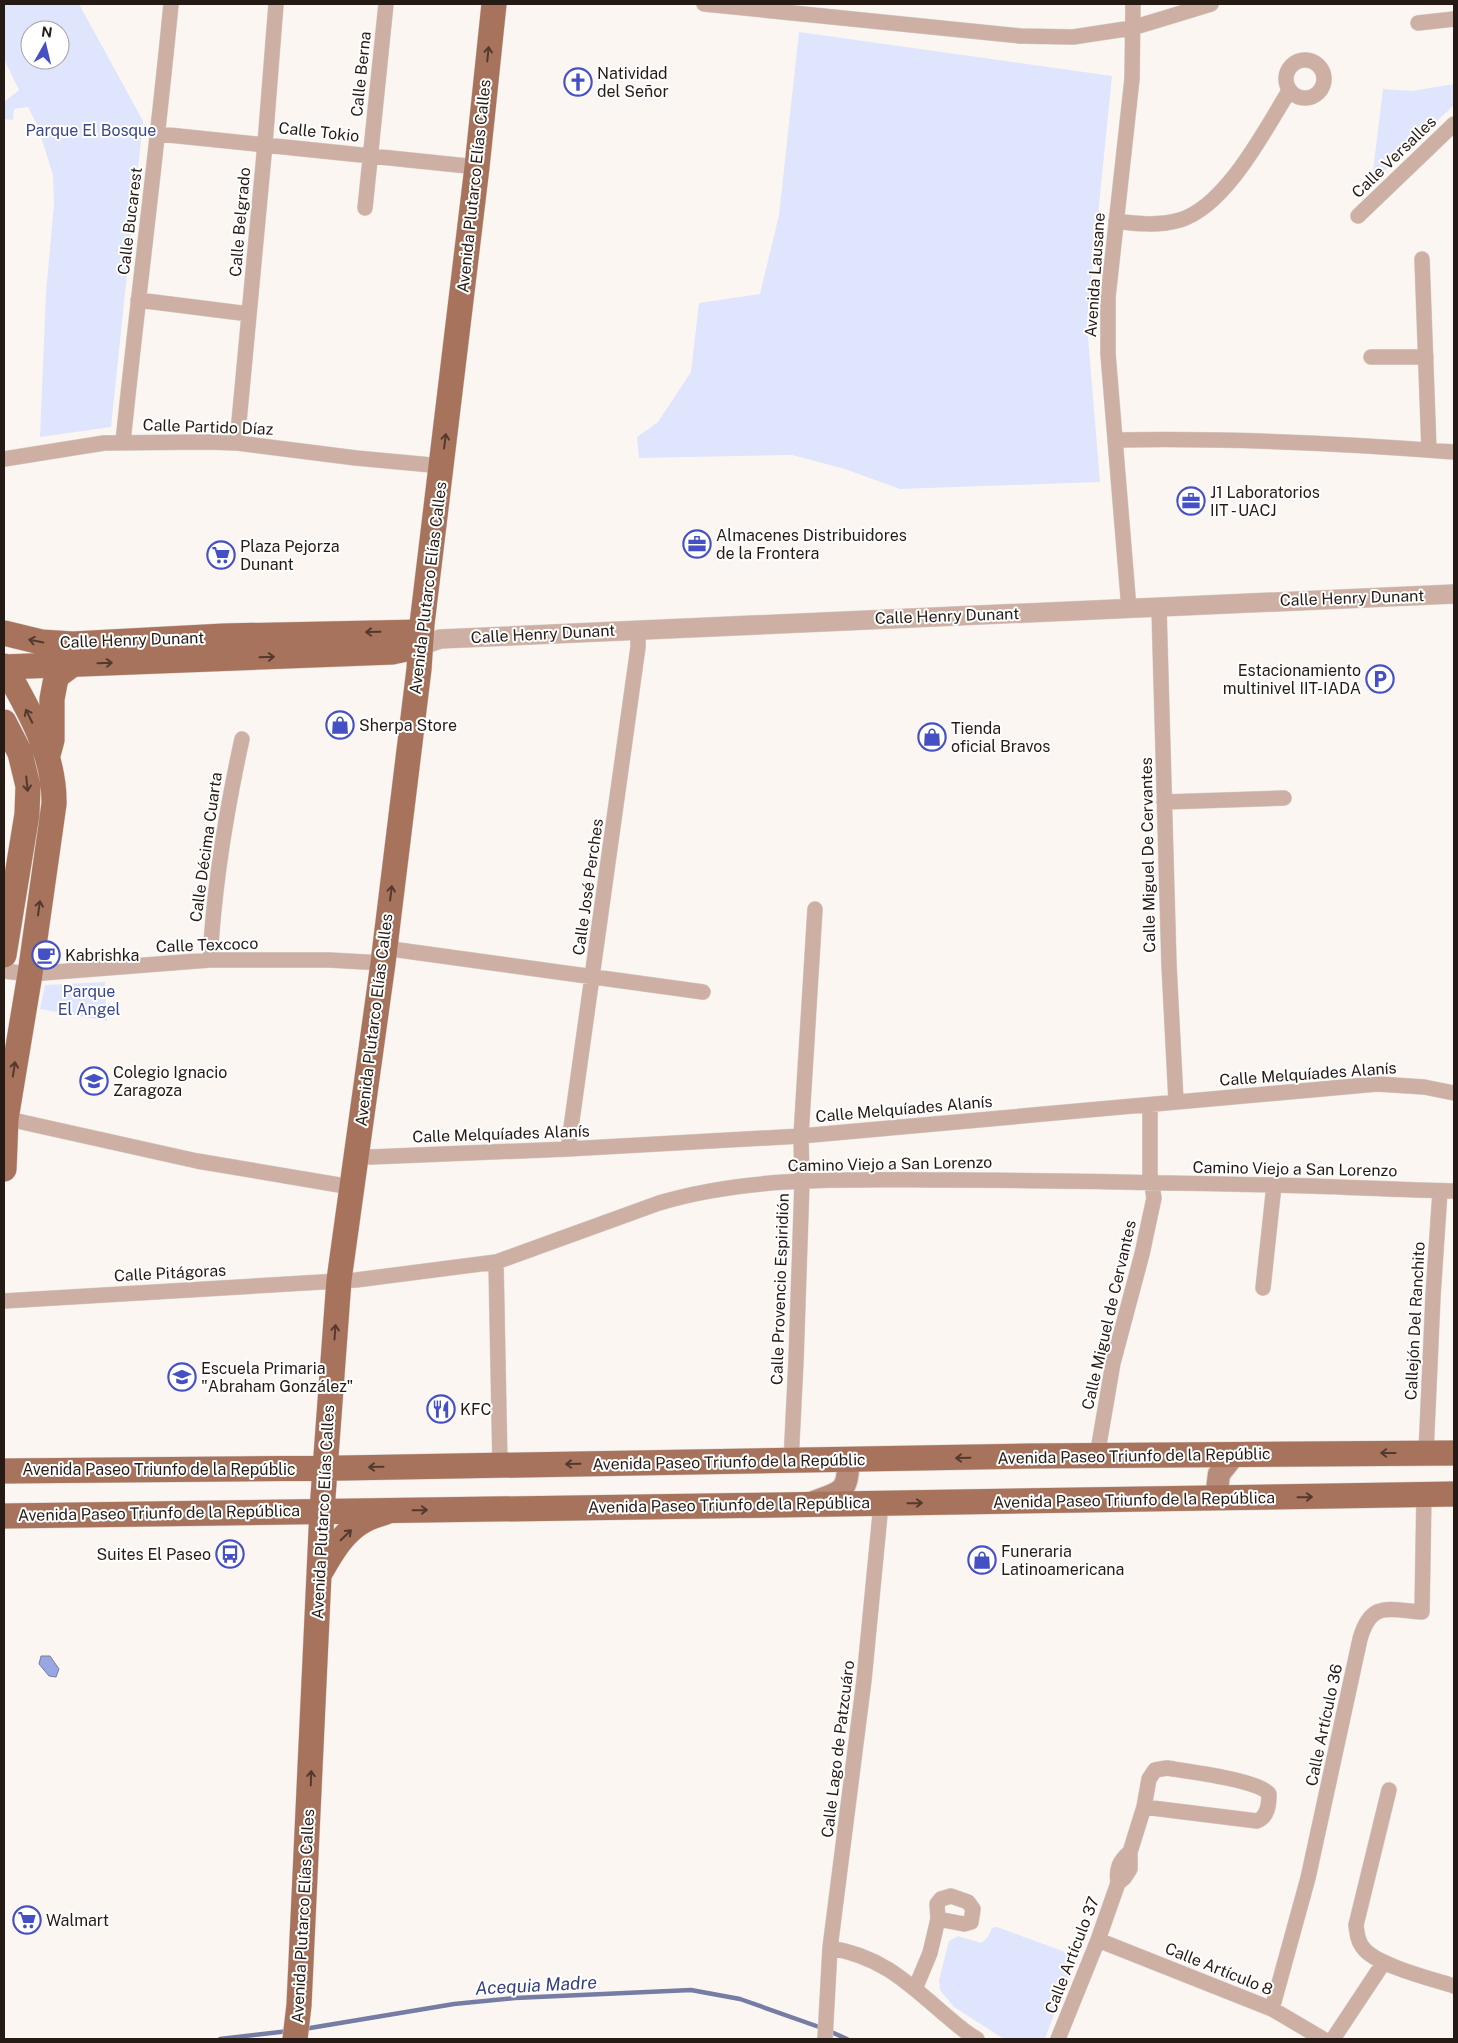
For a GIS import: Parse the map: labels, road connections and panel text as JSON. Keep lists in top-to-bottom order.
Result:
{
  "streets": {
    "main road": [
      "Avenida Plutarco Elías Calles",
      "Calle Henry Dunant",
      "Avenida Paseo Triunfo de la Repúblic",
      "Avenida Paseo Triunfo de la República"
    ],
    "street": [
      "Calle Berna",
      "Calle Tokio",
      "Calle Versalles",
      "Calle Bucarest",
      "Calle Belgrado",
      "Avenida Lausane",
      "Calle Partido Díaz",
      "Calle Décima Cuarta",
      "Calle Miguel De Cervantes",
      "Calle José Perches",
      "Calle Texcoco",
      "Calle Melquíades Alanís",
      "Camino Viejo a San Lorenzo",
      "Calle Pitágoras",
      "Calle Provencio Espiridión",
      "Calle Miguel de Cervantes",
      "Callejón Del Ranchito",
      "Calle Artículo 36",
      "Calle Lago de Patzcuáro",
      "Calle Artículo 37",
      "Calle Artículo 8"
    ]
  },
  "crossings": [
    ["Calle Berna", "Calle Tokio"],
    ["Calle Tokio", "Avenida Plutarco Elías Calles"],
    ["Calle Tokio", "Calle Bucarest"],
    ["Calle Tokio", "Calle Belgrado"],
    ["Avenida Plutarco Elías Calles", "Calle Partido Díaz"],
    ["Avenida Plutarco Elías Calles", "Calle Henry Dunant"],
    ["Avenida Plutarco Elías Calles", "Calle Texcoco"],
    ["Avenida Plutarco Elías Calles", "Calle Melquíades Alanís"],
    ["Avenida Plutarco Elías Calles", "Camino Viejo a San Lorenzo"],
    ["Avenida Plutarco Elías Calles", "Calle Pitágoras"],
    ["Avenida Plutarco Elías Calles", "Avenida Paseo Triunfo de la Repúblic"],
    ["Avenida Plutarco Elías Calles", "Avenida Paseo Triunfo de la República"],
    ["Calle Bucarest", "Calle Partido Díaz"],
    ["Calle Belgrado", "Calle Partido Díaz"],
    ["Avenida Lausane", "Calle Henry Dunant"],
    ["Calle Henry Dunant", "Calle Miguel De Cervantes"],
    ["Calle Henry Dunant", "Calle José Perches"],
    ["Calle Décima Cuarta", "Calle Texcoco"],
    ["Calle Miguel De Cervantes", "Calle Melquíades Alanís"],
    ["Calle José Perches", "Calle Texcoco"],
    ["Calle José Perches", "Calle Melquíades Alanís"],
    ["Calle Melquíades Alanís", "Calle Provencio Espiridión"],
    ["Calle Melquíades Alanís", "Calle Miguel de Cervantes"],
    ["Camino Viejo a San Lorenzo", "Calle Pitágoras"],
    ["Camino Viejo a San Lorenzo", "Calle Provencio Espiridión"],
    ["Camino Viejo a San Lorenzo", "Calle Miguel de Cervantes"],
    ["Camino Viejo a San Lorenzo", "Callejón Del Ranchito"],
    ["Calle Provencio Espiridión", "Avenida Paseo Triunfo de la Repúblic"],
    ["Calle Miguel de Cervantes", "Avenida Paseo Triunfo de la Repúblic"],
    ["Callejón Del Ranchito", "Avenida Paseo Triunfo de la Repúblic"],
    ["Avenida Paseo Triunfo de la República", "Calle Artículo 36"],
    ["Avenida Paseo Triunfo de la República", "Calle Lago de Patzcuáro"],
    ["Calle Artículo 36", "Calle Artículo 8"],
    ["Calle Artículo 37", "Calle Artículo 8"]
  ],
  "one_way": ["Avenida Plutarco Elías Calles", "Avenida Paseo Triunfo de la Repúblic", "Avenida Paseo Triunfo de la República"],
  "water": ["Acequia Madre"],
  "parks": ["Parque El Bosque", "Parque El Angel"],
  "places": {
    "church": ["Natividad del Señor"],
    "office": ["J1 Laboratorios IIT - UACJ", "Almacenes Distribuidores de la Frontera"],
    "supermarket": ["Plaza Pejorza Dunant", "Walmart"],
    "parking": ["Estacionamiento multinivel IIT-IADA"],
    "shop": ["Sherpa Store", "Tienda oficial Bravos", "Funeraria Latinoamericana"],
    "cafe": ["Kabrishka"],
    "school or university": ["Colegio Ignacio Zaragoza", "Escuela Primaria \"Abraham González\""],
    "restaurant": ["KFC"],
    "bus stop": ["Suites El Paseo"]
  },
  "north": "top"
}
